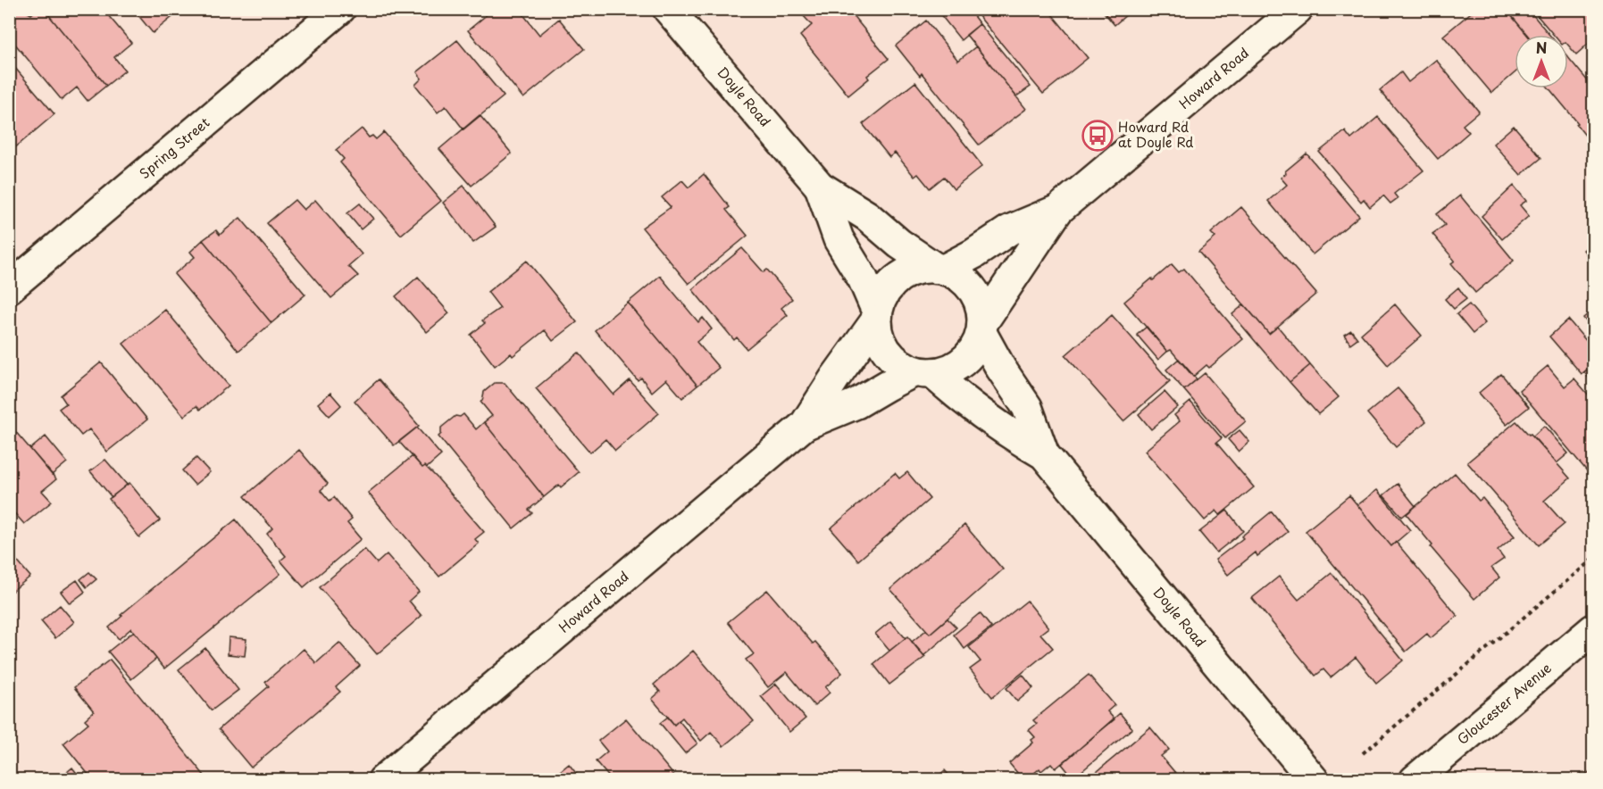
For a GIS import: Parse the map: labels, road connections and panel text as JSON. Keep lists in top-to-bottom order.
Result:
{
  "streets": {
    "street": [
      "Howard Road",
      "Doyle Road",
      "Spring Street",
      "Gloucester Avenue"
    ]
  },
  "crossings": [
    ["Howard Road", "Doyle Road"]
  ],
  "places": {
    "bus stop": ["Howard Rd at Doyle Rd"]
  },
  "north": "top"
}
